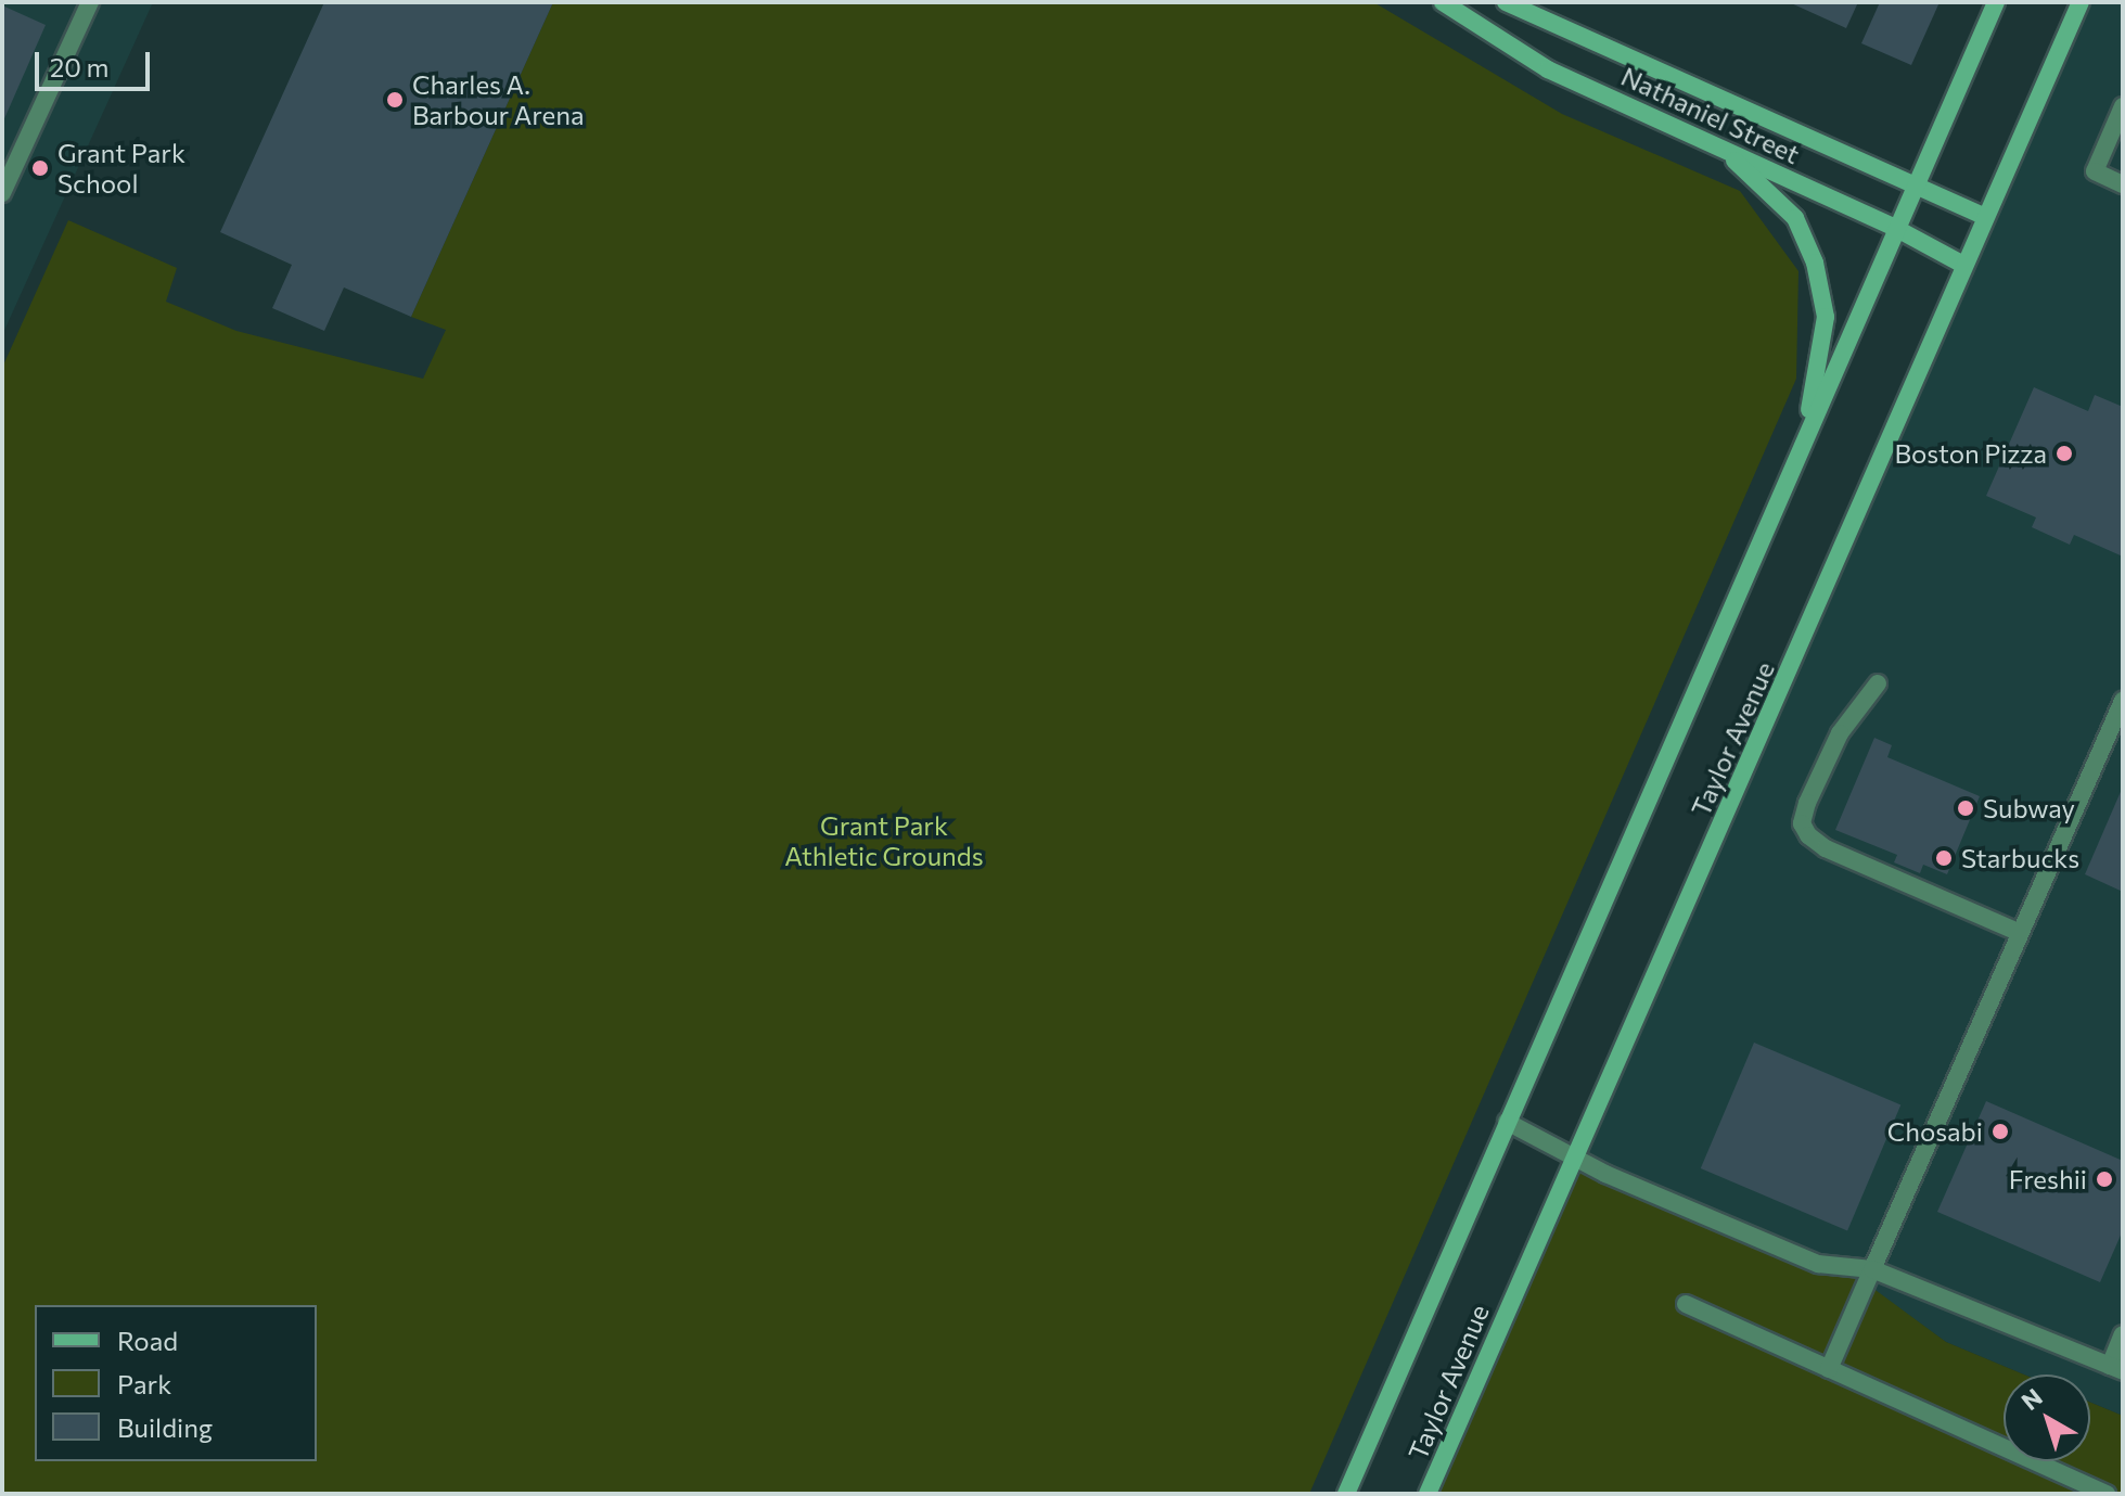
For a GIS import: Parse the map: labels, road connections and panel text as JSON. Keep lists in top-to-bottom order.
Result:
{
  "streets": {
    "main road": ["Nathaniel Street", "Taylor Avenue"]
  },
  "crossings": [
    ["Nathaniel Street", "Taylor Avenue"]
  ],
  "parks": ["Grant Park Athletic Grounds"],
  "places": [
    "Charles A. Barbour Arena",
    "Grant Park School",
    "Boston Pizza",
    "Subway",
    "Starbucks",
    "Chosabi",
    "Freshii"
  ],
  "legend": ["Road", "Park", "Building"],
  "scale_bar": "20 m",
  "north": "top left"
}
